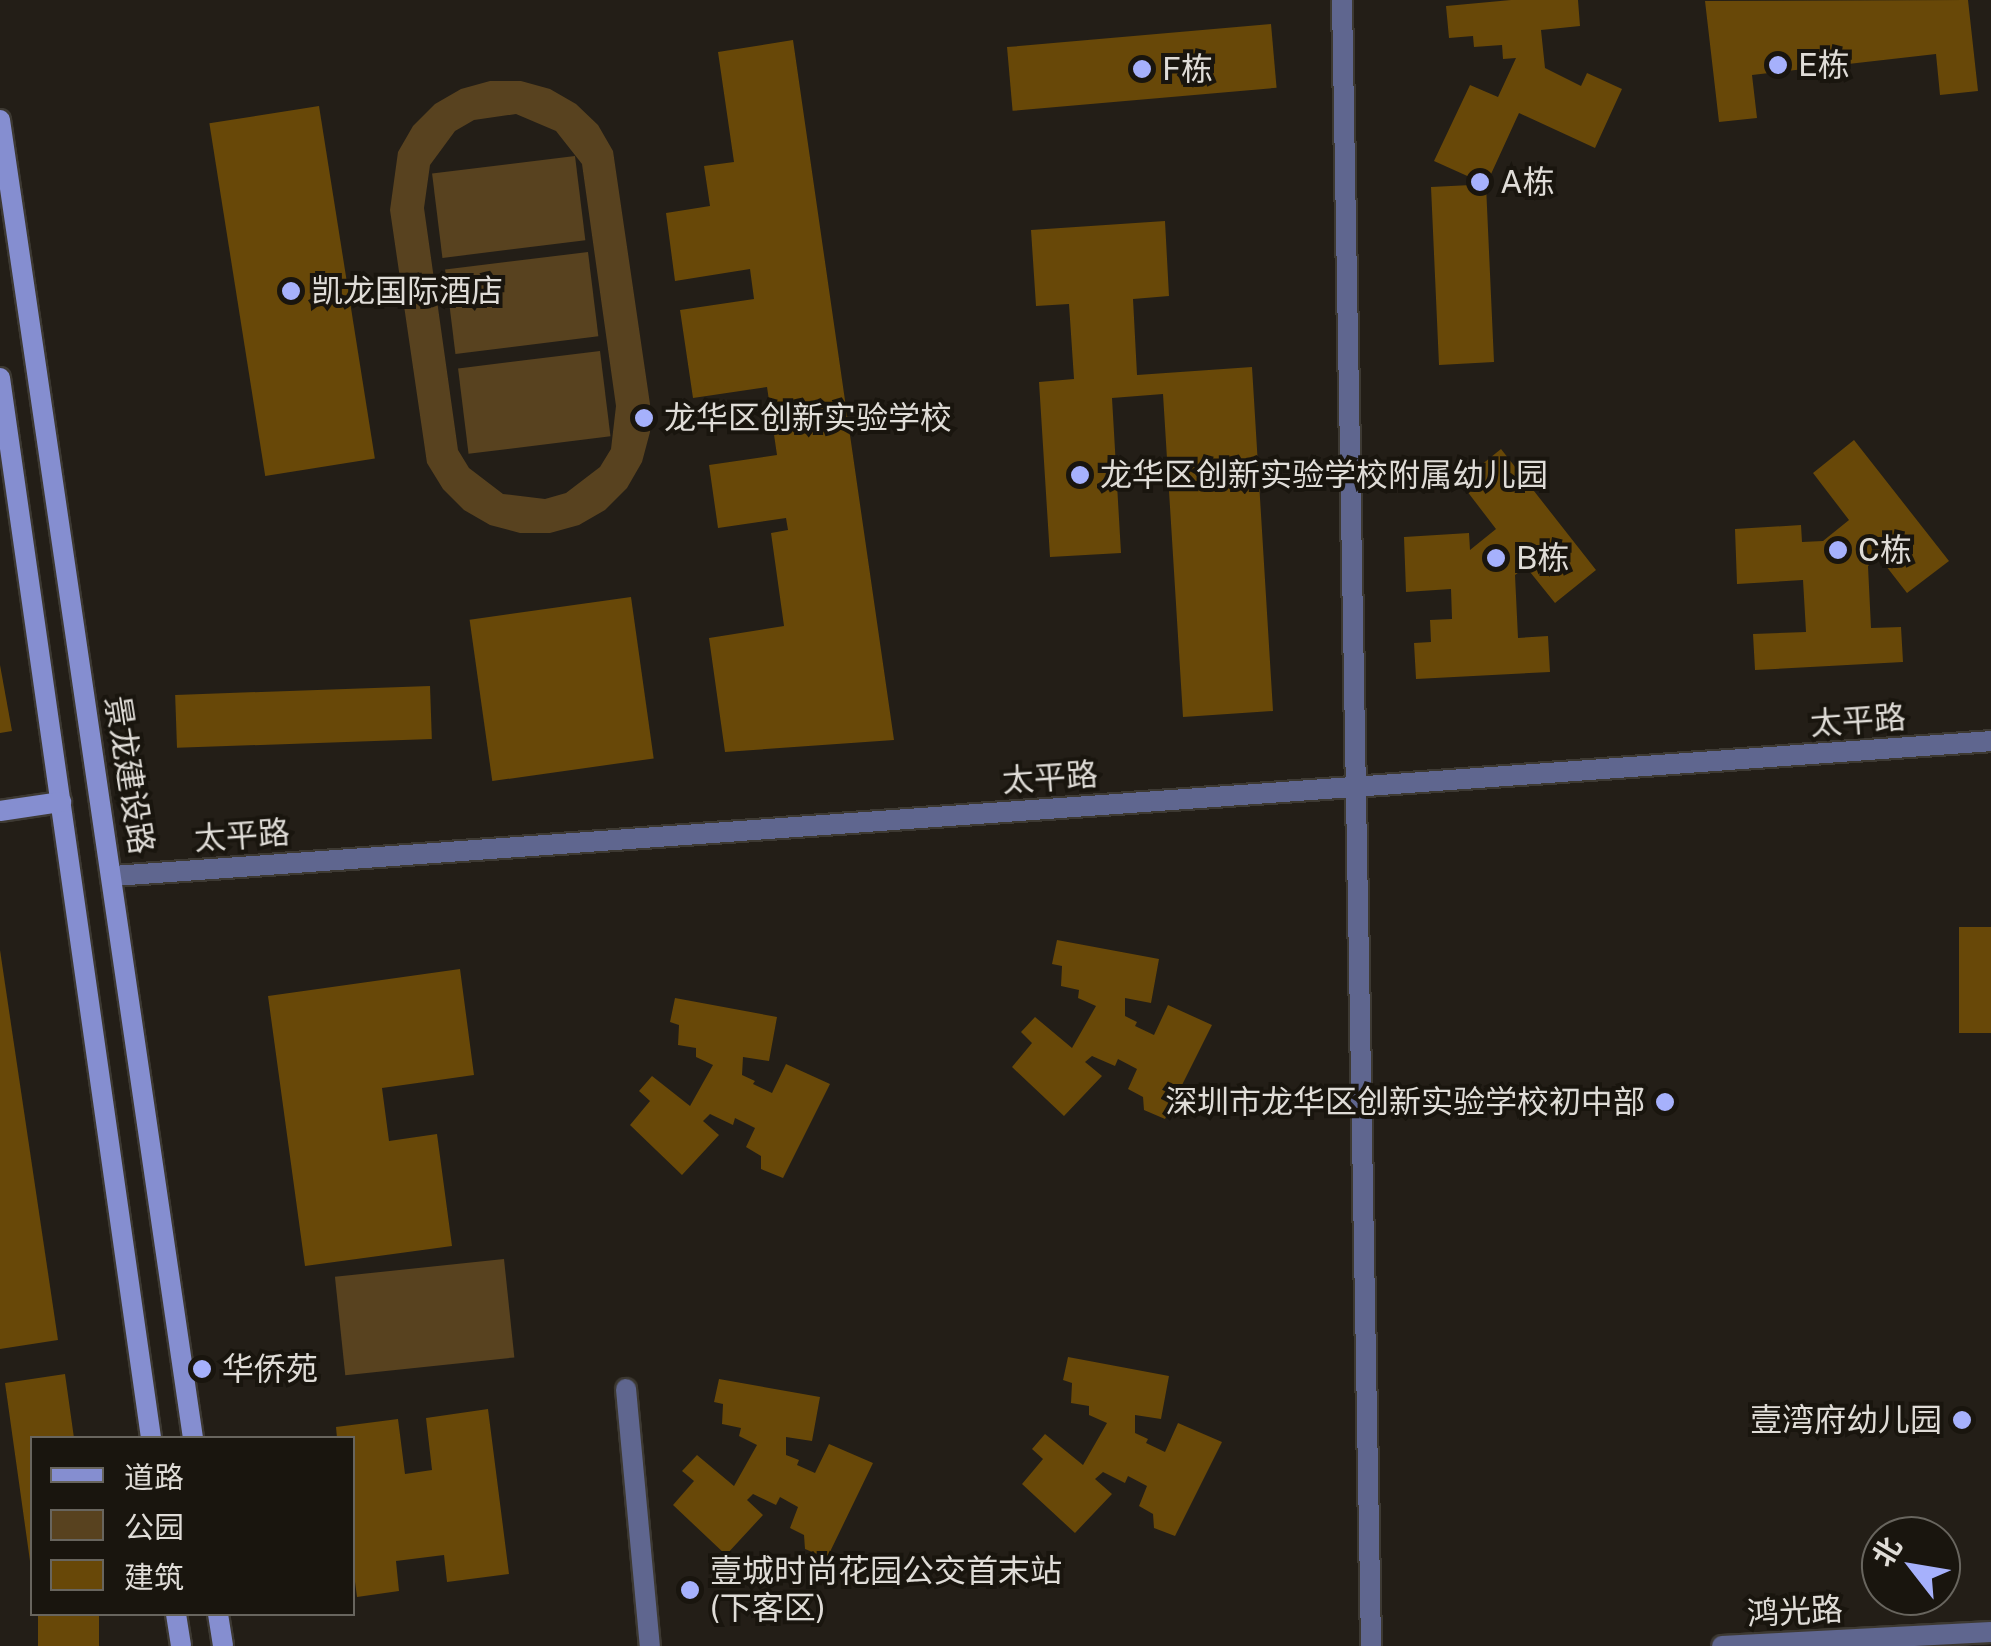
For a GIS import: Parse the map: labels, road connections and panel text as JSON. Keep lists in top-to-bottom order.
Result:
{
  "streets": {
    "main road": ["景龙建设路"],
    "street": ["太平路", "鸿光路"]
  },
  "crossings": [
    ["太平路", "景龙建设路"]
  ],
  "places": [
    "E栋",
    "F栋",
    "A栋",
    "凯龙国际酒店",
    "龙华区创新实验学校",
    "龙华区创新实验学校附属幼儿园",
    "C栋",
    "B栋",
    "深圳市龙华区创新实验学校初中部",
    "华侨苑",
    "壹湾府幼儿园",
    "壹城时尚花园公交首末站 (下客区)"
  ],
  "legend": ["道路", "公园", "建筑"],
  "north": "top left"
}
